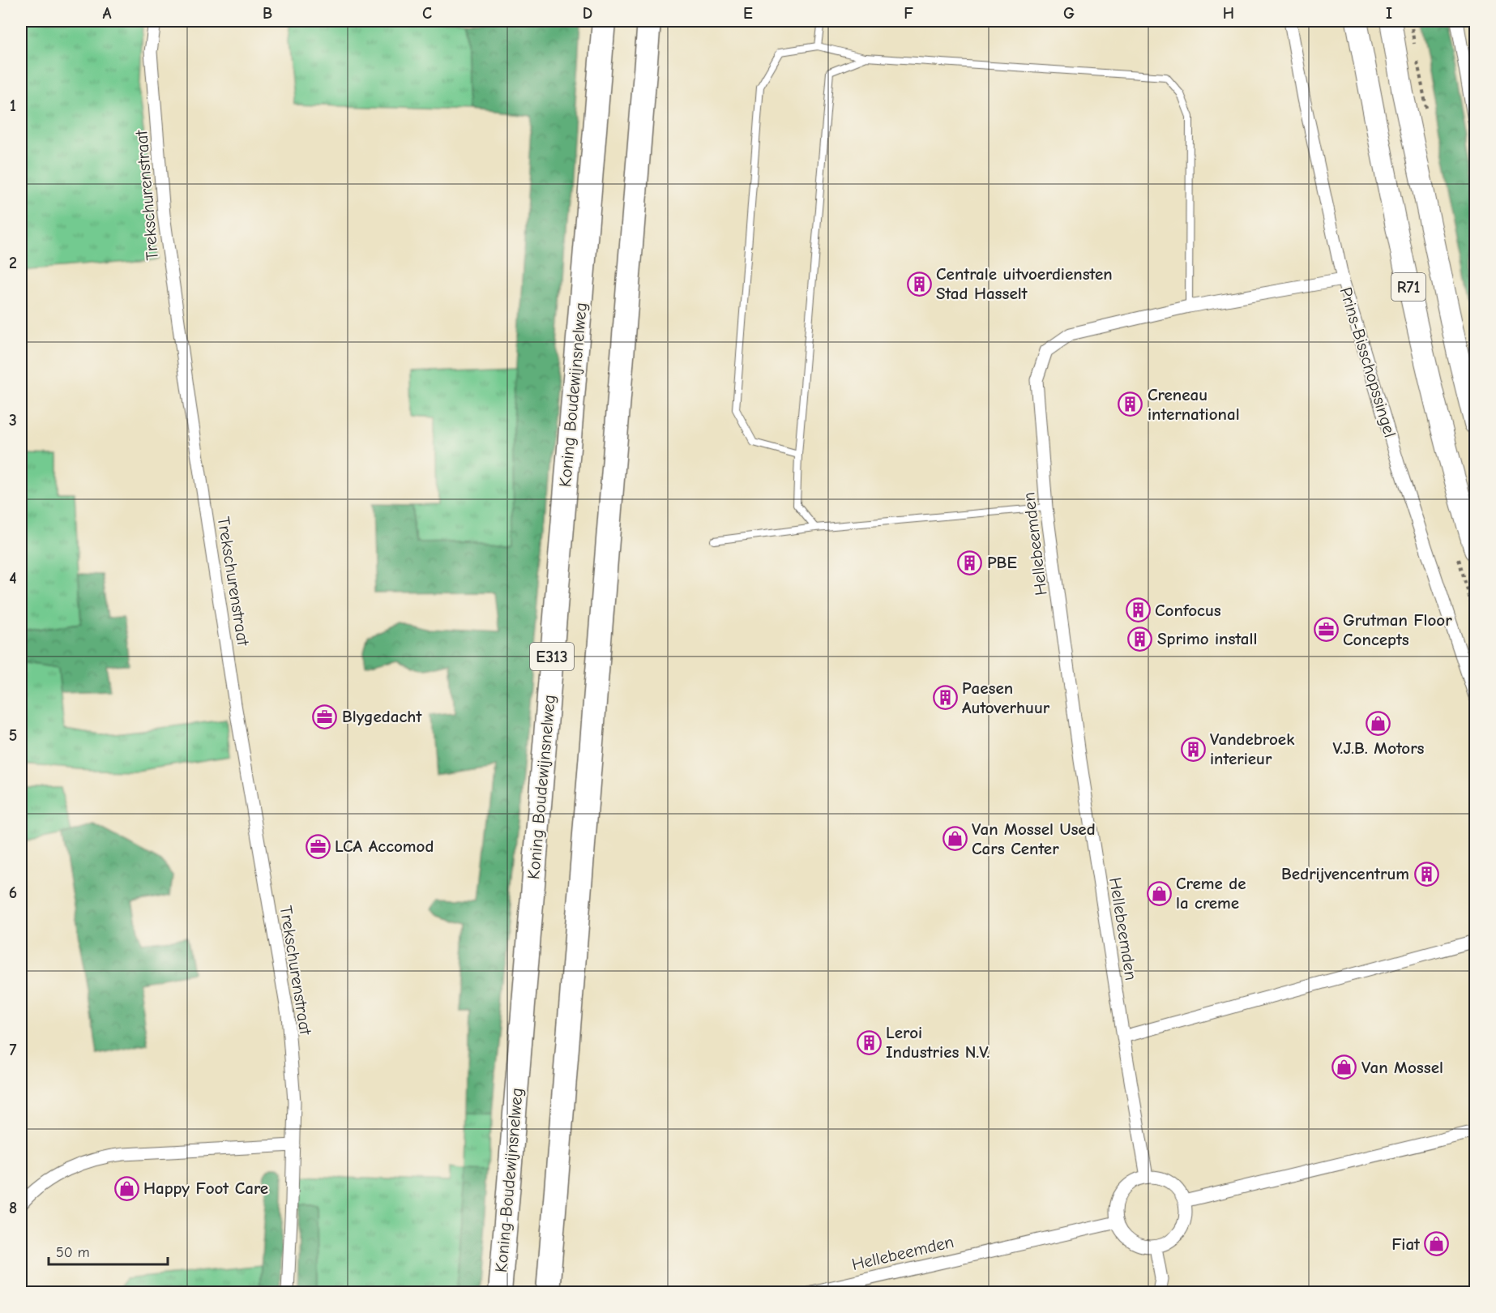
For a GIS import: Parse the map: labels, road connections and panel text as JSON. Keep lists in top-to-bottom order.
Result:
{
  "streets": {
    "highway": ["R71", "Koning Boudewijnsnelweg", "E313"],
    "street": ["Trekschurenstraat", "Prins-Bisschopssingel", "Hellebeemden"]
  },
  "crossings": [
    ["Prins-Bisschopssingel", "Hellebeemden"]
  ],
  "places": {
    "building": [
      "Centrale uitvoerdiensten Stad Hasselt",
      "Creneau international",
      "PBE",
      "Confocus",
      "Sprimo install",
      "Paesen Autoverhuur",
      "Vandebroek interieur",
      "Bedrijvencentrum",
      "Leroi Industries N.V."
    ],
    "office": ["Grutman Floor Concepts", "Blygedacht", "LCA Accomod"],
    "shop": [
      "V.J.B. Motors",
      "Van Mossel Used Cars Center",
      "Creme de la creme",
      "Van Mossel",
      "Happy Foot Care",
      "Fiat"
    ]
  },
  "scale_bar": "50 m",
  "grid": {
    "columns": [
      "A",
      "B",
      "C",
      "D",
      "E",
      "F",
      "G",
      "H",
      "I"
    ],
    "rows": [
      "1",
      "2",
      "3",
      "4",
      "5",
      "6",
      "7",
      "8"
    ]
  }
}
